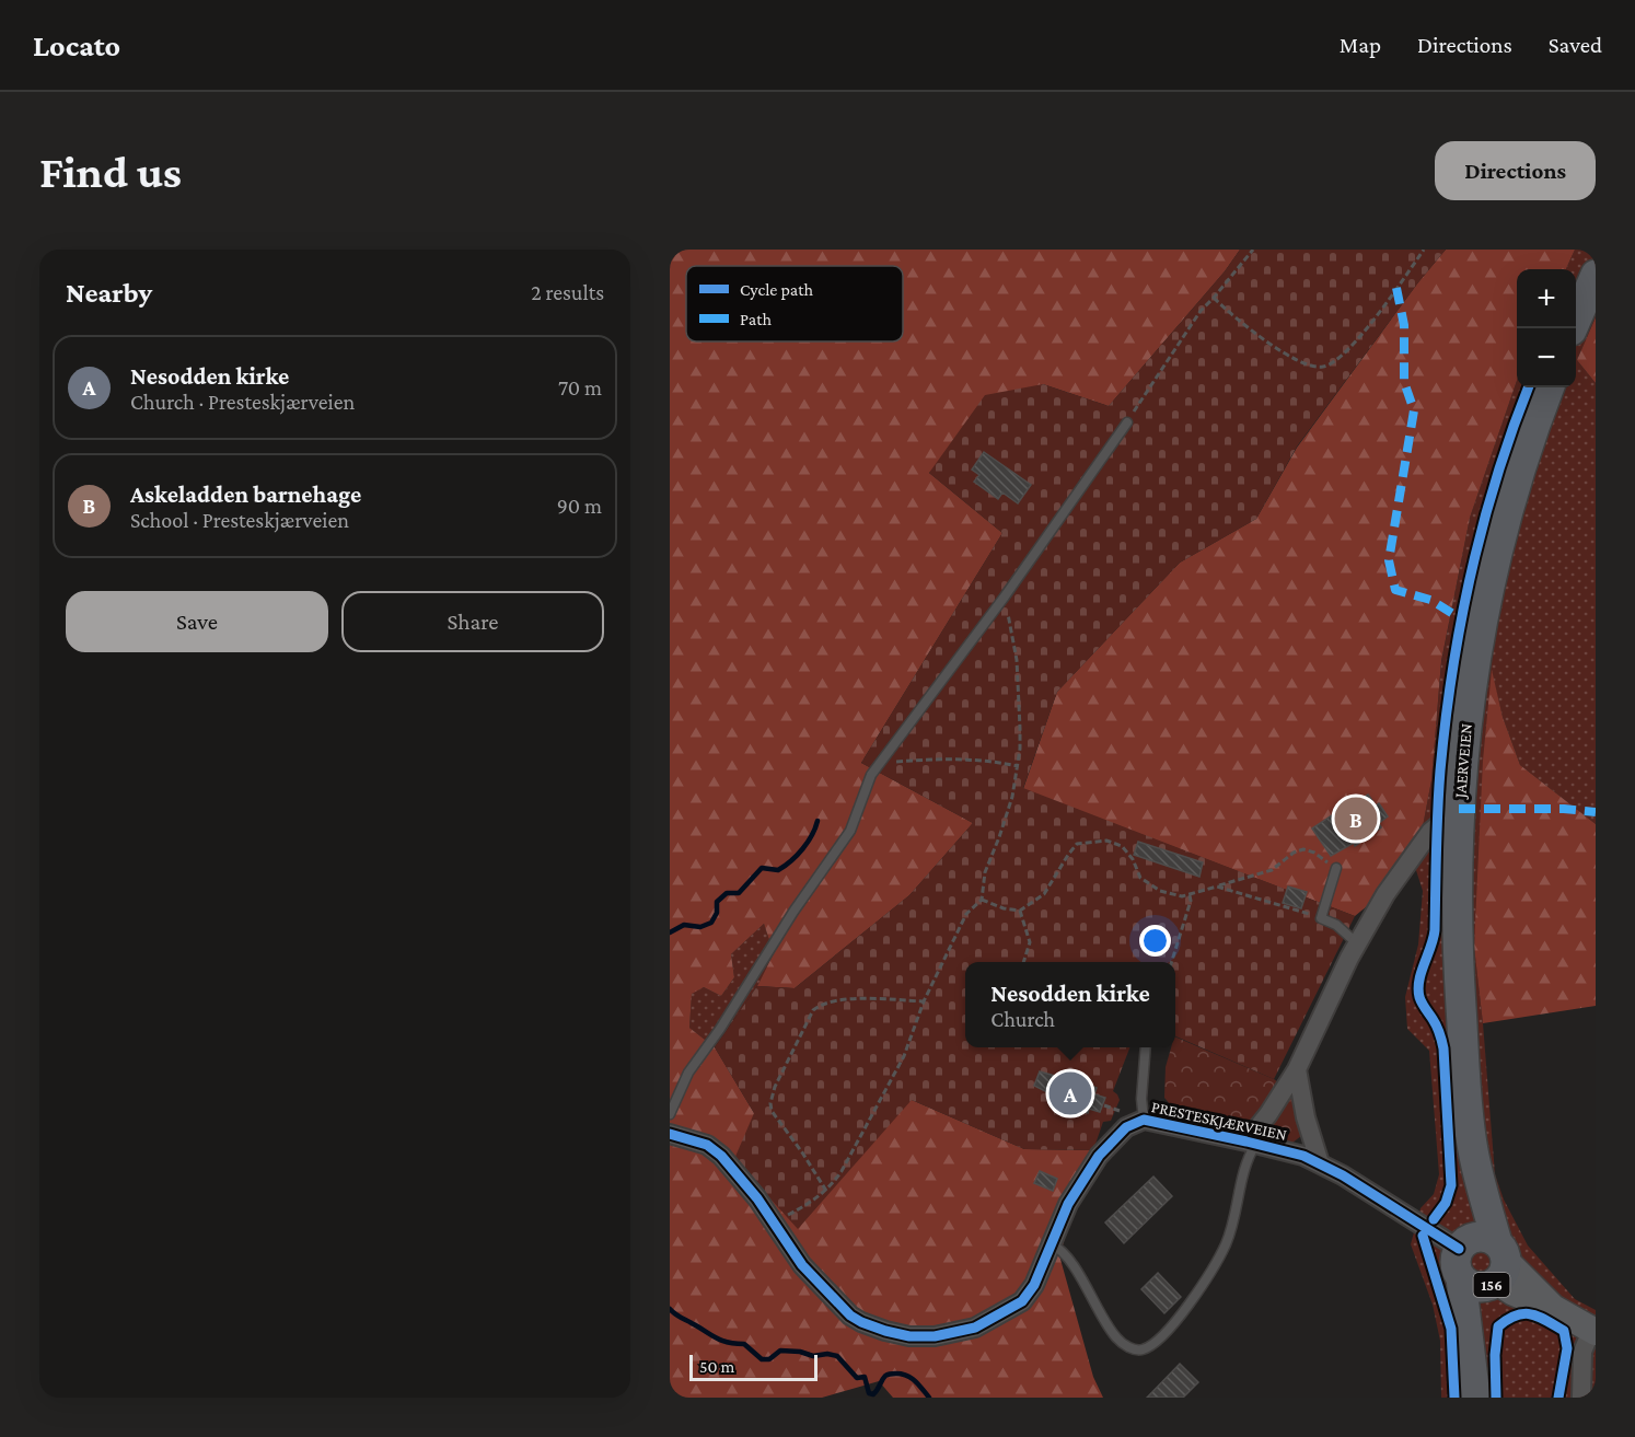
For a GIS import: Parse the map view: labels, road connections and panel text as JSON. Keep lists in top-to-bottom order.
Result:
{
  "streets": {
    "main road": ["JAERVEIEN", "156"],
    "street": ["PRESTESKJÆRVEIEN"]
  },
  "crossings": [
    ["JAERVEIEN", "PRESTESKJÆRVEIEN"],
    ["JAERVEIEN", "156"],
    ["PRESTESKJÆRVEIEN", "156"]
  ],
  "legend": ["Cycle path", "Path"],
  "scale_bar": "50 m",
  "page": {
    "header": "Locato",
    "nav": ["Map", "Directions", "Saved"],
    "buttons": [
      "Directions",
      ["Save", "Share"]
    ],
    "title": "Find us",
    "heading": ["Nearby", "2 results"],
    "map_buttons": ["+", "−"],
    "list": [
      {
        "mark": "A",
        "name": "Nesodden kirke",
        "note": "Church · Presteskjærveien",
        "value": "70 m"
      },
      {
        "mark": "B",
        "name": "Askeladden barnehage",
        "note": "School · Presteskjærveien",
        "value": "90 m"
      }
    ],
    "pins": ["B", "A"],
    "popup": ["Nesodden kirke", "Church"],
    "scale": "50 m"
  }
}
